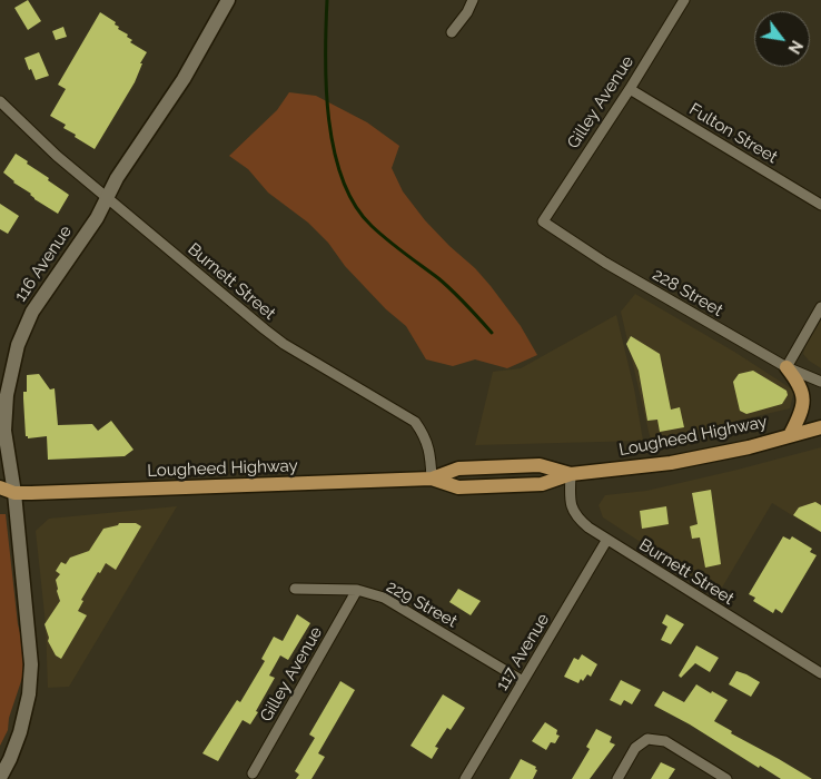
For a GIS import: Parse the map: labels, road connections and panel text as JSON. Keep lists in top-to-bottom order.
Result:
{
  "streets": {
    "main road": ["Lougheed Highway"],
    "street": [
      "Gilley Avenue",
      "Fulton Street",
      "116 Avenue",
      "Burnett Street",
      "228 Street",
      "229 Street",
      "117 Avenue"
    ]
  },
  "crossings": [
    ["Gilley Avenue", "Fulton Street"],
    ["Gilley Avenue", "228 Street"],
    ["Gilley Avenue", "229 Street"],
    ["116 Avenue", "Burnett Street"],
    ["116 Avenue", "Lougheed Highway"],
    ["Burnett Street", "Lougheed Highway"],
    ["Burnett Street", "117 Avenue"],
    ["229 Street", "117 Avenue"]
  ],
  "north": "bottom right"
}
